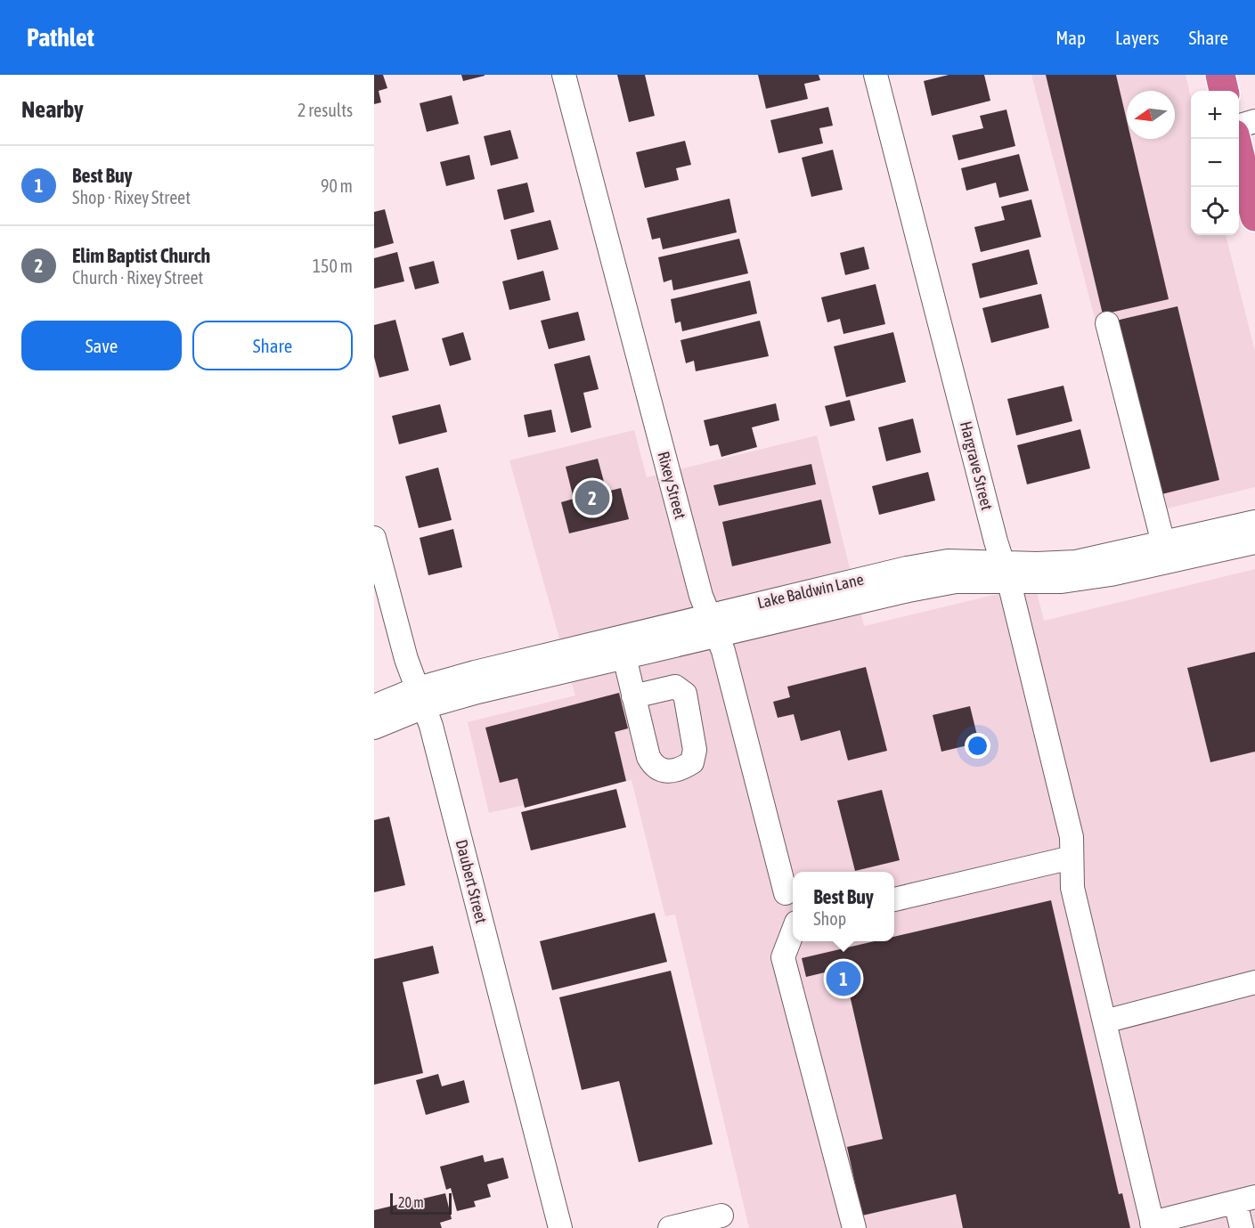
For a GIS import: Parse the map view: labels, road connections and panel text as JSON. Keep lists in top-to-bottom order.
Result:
{
  "streets": {
    "street": [
      "Hargrave Street",
      "Rixey Street",
      "Lake Baldwin Lane",
      "Daubert Street"
    ]
  },
  "crossings": [
    ["Hargrave Street", "Lake Baldwin Lane"],
    ["Rixey Street", "Lake Baldwin Lane"],
    ["Lake Baldwin Lane", "Daubert Street"]
  ],
  "scale_bar": "20 m",
  "north": "left",
  "page": {
    "header": "Pathlet",
    "nav": ["Map", "Layers", "Share"],
    "heading": ["Nearby", "2 results"],
    "map_buttons": ["+", "−"],
    "list": [
      {
        "mark": "1",
        "name": "Best Buy",
        "note": "Shop · Rixey Street",
        "value": "90 m"
      },
      {
        "mark": "2",
        "name": "Elim Baptist Church",
        "note": "Church · Rixey Street",
        "value": "150 m"
      }
    ],
    "buttons": ["Save", "Share"],
    "pins": ["2", "1"],
    "popup": ["Best Buy", "Shop"],
    "scale": "20 m"
  }
}
